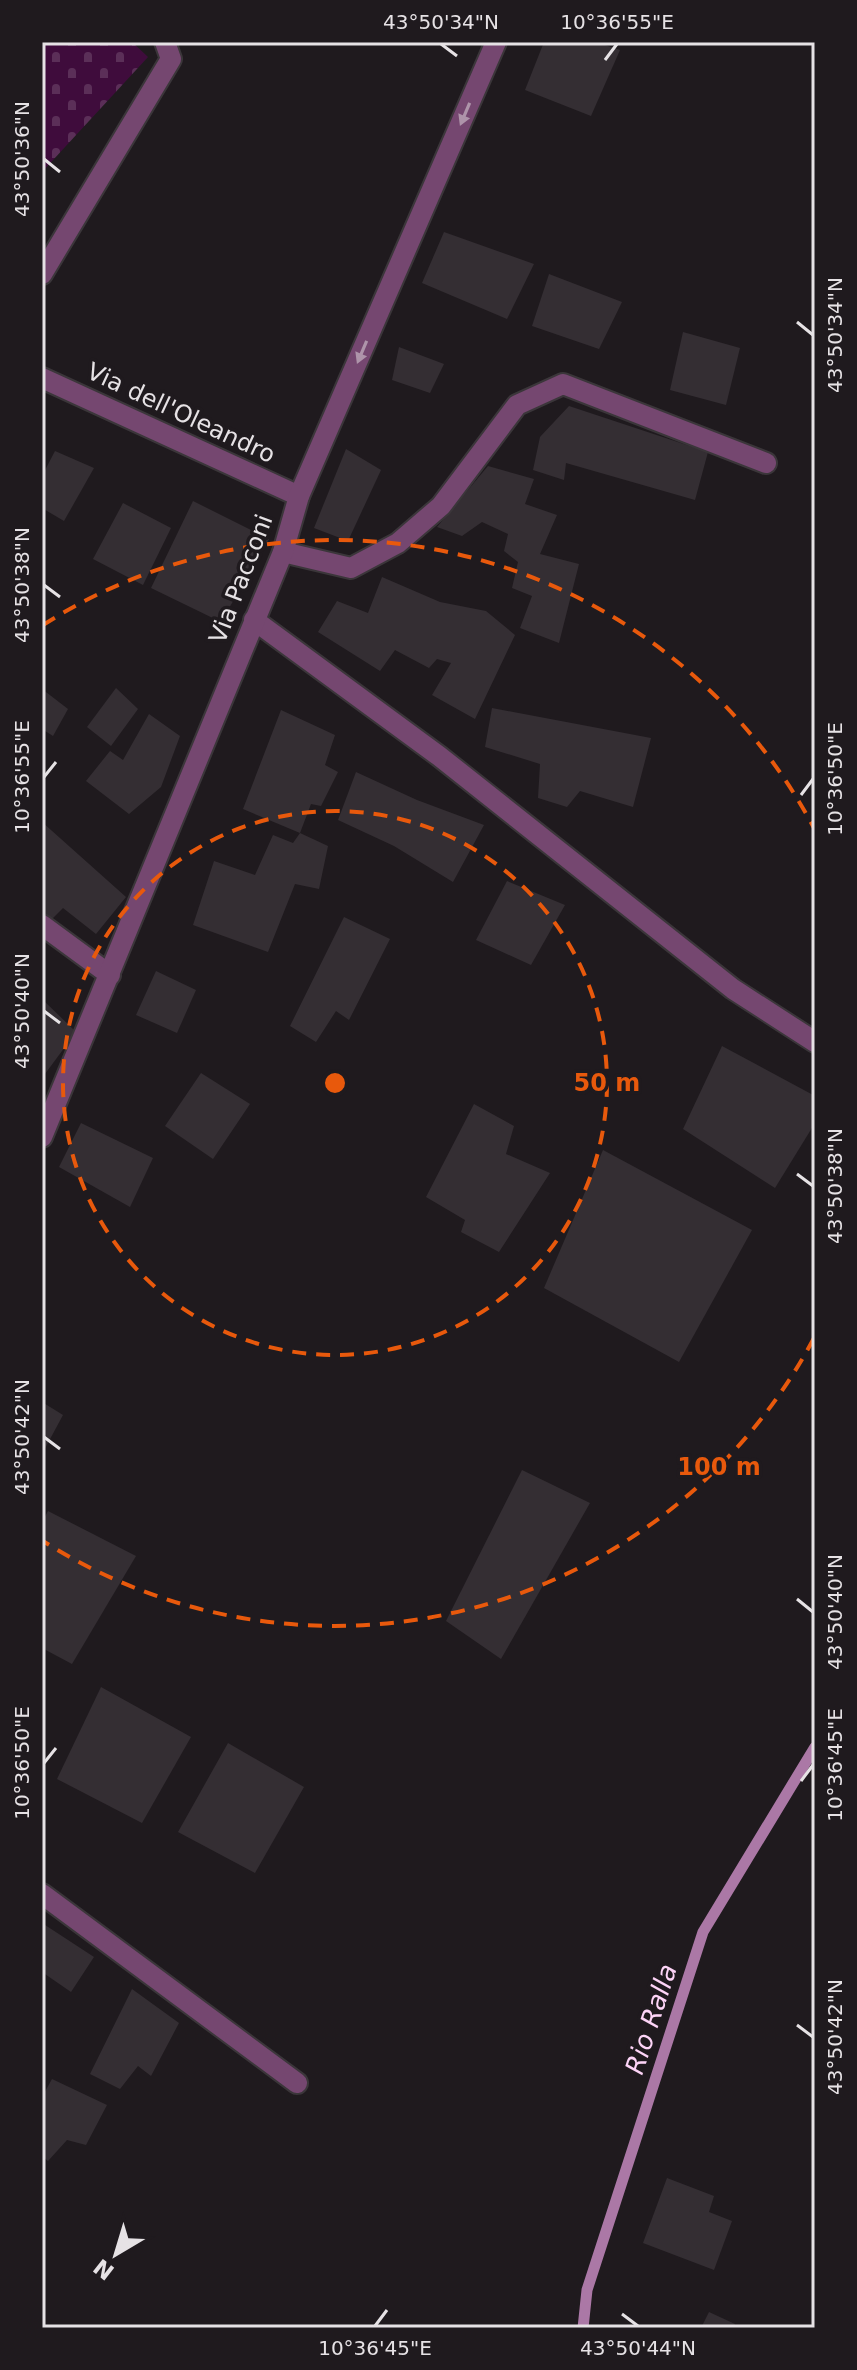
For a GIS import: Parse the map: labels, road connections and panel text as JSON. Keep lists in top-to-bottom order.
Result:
{
  "streets": {
    "street": ["Via dell'Oleandro", "Via Pacconi"]
  },
  "crossings": [
    ["Via dell'Oleandro", "Via Pacconi"]
  ],
  "one_way": ["Via Pacconi"],
  "water": ["Rio Ralla"],
  "north": "bottom left",
  "coordinates": [
    "43°50'34\"N",
    "10°36'55\"E",
    "43°50'36\"N",
    "43°50'38\"N",
    "10°36'50\"E",
    "43°50'40\"N",
    "43°50'42\"N",
    "10°36'45\"E",
    "43°50'44\"N"
  ],
  "rings": ["50 m", "100 m"]
}
